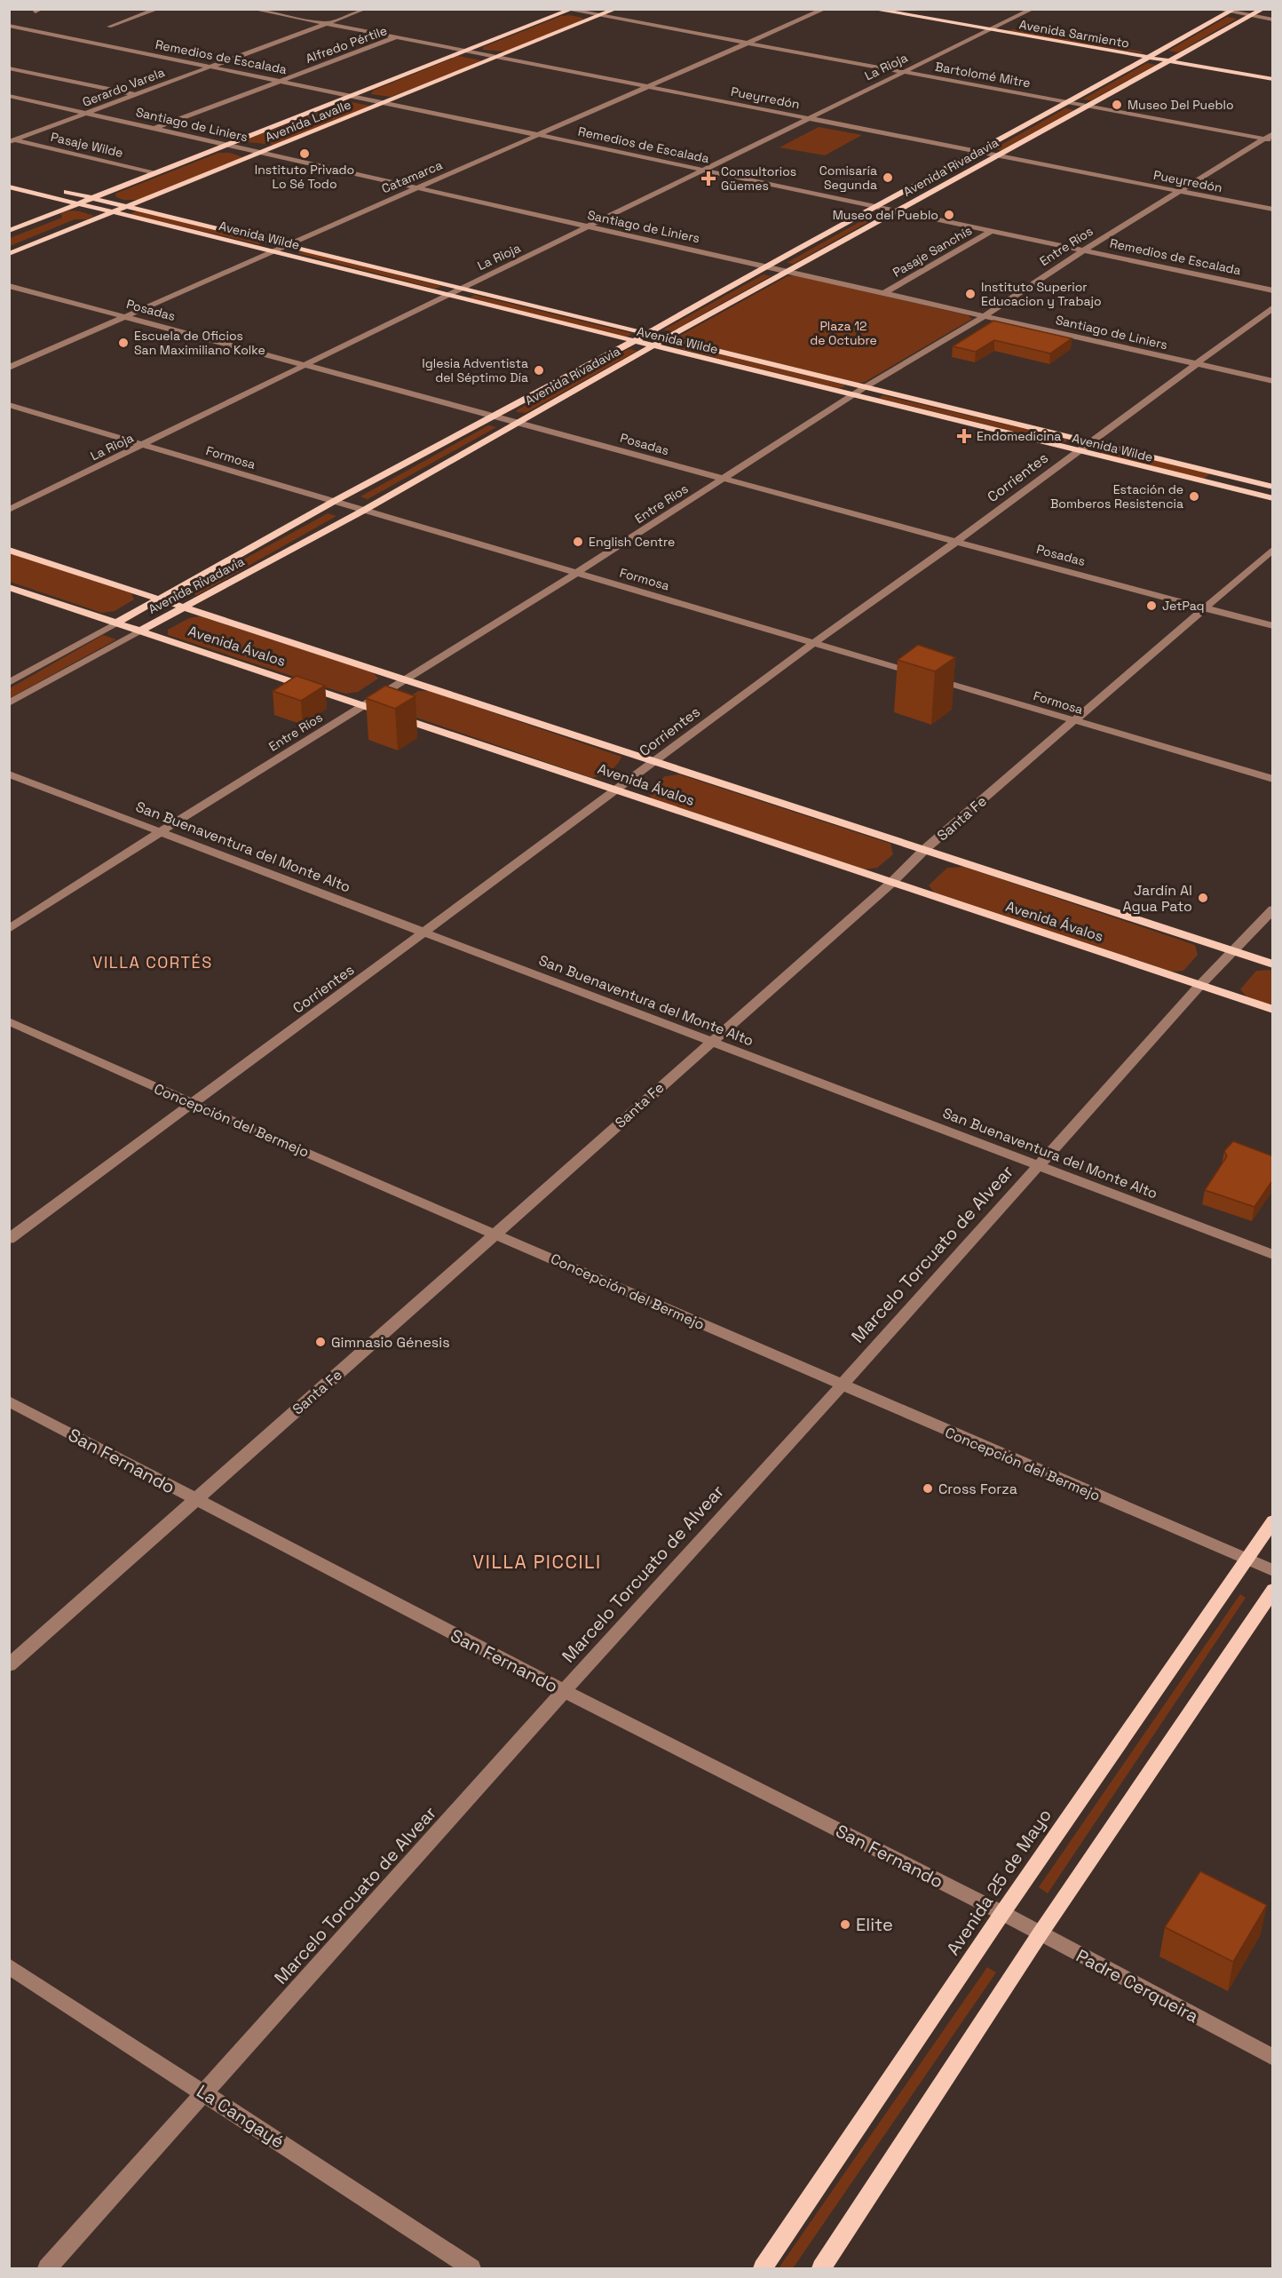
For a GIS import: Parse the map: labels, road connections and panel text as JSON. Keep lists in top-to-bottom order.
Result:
{
  "streets": {
    "main road": [
      "Avenida Sarmiento",
      "Avenida Lavalle",
      "Avenida Rivadavia",
      "Avenida Wilde",
      "Avenida Ávalos",
      "Avenida 25 de Mayo"
    ],
    "street": [
      "Alfredo Pértile",
      "Remedios de Escalada",
      "La Rioja",
      "Bartolomé Mitre",
      "Gerardo Varela",
      "Pueyrredón",
      "Santiago de Liniers",
      "Pasaje Wilde",
      "Catamarca",
      "Entre Ríos",
      "Pasaje Sanchís",
      "Posadas",
      "Formosa",
      "Corrientes",
      "Santa Fe",
      "San Buenaventura del Monte Alto",
      "Concepción del Bermejo",
      "Marcelo Torcuato de Alvear",
      "San Fernando",
      "Padre Cerqueira",
      "La Cangayé"
    ]
  },
  "crossings": [
    ["Avenida Sarmiento", "La Rioja"],
    ["Avenida Sarmiento", "Avenida Rivadavia"],
    ["Alfredo Pértile", "Remedios de Escalada"],
    ["Alfredo Pértile", "Pueyrredón"],
    ["Alfredo Pértile", "Santiago de Liniers"],
    ["Remedios de Escalada", "La Rioja"],
    ["Remedios de Escalada", "Gerardo Varela"],
    ["Remedios de Escalada", "Avenida Lavalle"],
    ["Remedios de Escalada", "Avenida Rivadavia"],
    ["Remedios de Escalada", "Catamarca"],
    ["Remedios de Escalada", "Entre Ríos"],
    ["Remedios de Escalada", "Pasaje Sanchís"],
    ["La Rioja", "Bartolomé Mitre"],
    ["La Rioja", "Pueyrredón"],
    ["La Rioja", "Santiago de Liniers"],
    ["La Rioja", "Avenida Wilde"],
    ["La Rioja", "Posadas"],
    ["La Rioja", "Formosa"],
    ["Bartolomé Mitre", "Avenida Lavalle"],
    ["Bartolomé Mitre", "Avenida Rivadavia"],
    ["Bartolomé Mitre", "Catamarca"],
    ["Bartolomé Mitre", "Entre Ríos"],
    ["Gerardo Varela", "Pueyrredón"],
    ["Gerardo Varela", "Santiago de Liniers"],
    ["Gerardo Varela", "Pasaje Wilde"],
    ["Pueyrredón", "Avenida Lavalle"],
    ["Pueyrredón", "Avenida Rivadavia"],
    ["Pueyrredón", "Catamarca"],
    ["Pueyrredón", "Entre Ríos"],
    ["Avenida Lavalle", "Santiago de Liniers"],
    ["Avenida Lavalle", "Pasaje Wilde"],
    ["Avenida Lavalle", "Avenida Wilde"],
    ["Santiago de Liniers", "Avenida Rivadavia"],
    ["Santiago de Liniers", "Catamarca"],
    ["Santiago de Liniers", "Entre Ríos"],
    ["Santiago de Liniers", "Pasaje Sanchís"],
    ["Santiago de Liniers", "Corrientes"],
    ["Avenida Rivadavia", "Avenida Wilde"],
    ["Avenida Rivadavia", "Posadas"],
    ["Avenida Rivadavia", "Formosa"],
    ["Avenida Rivadavia", "Avenida Ávalos"],
    ["Catamarca", "Avenida Wilde"],
    ["Catamarca", "Posadas"],
    ["Avenida Wilde", "Entre Ríos"],
    ["Avenida Wilde", "Corrientes"],
    ["Entre Ríos", "Posadas"],
    ["Entre Ríos", "Formosa"],
    ["Entre Ríos", "Avenida Ávalos"],
    ["Entre Ríos", "San Buenaventura del Monte Alto"],
    ["Posadas", "Corrientes"],
    ["Posadas", "Santa Fe"],
    ["Formosa", "Corrientes"],
    ["Formosa", "Santa Fe"],
    ["Corrientes", "Avenida Ávalos"],
    ["Corrientes", "San Buenaventura del Monte Alto"],
    ["Corrientes", "Concepción del Bermejo"],
    ["Avenida Ávalos", "Santa Fe"],
    ["Avenida Ávalos", "Marcelo Torcuato de Alvear"],
    ["Santa Fe", "San Buenaventura del Monte Alto"],
    ["Santa Fe", "Concepción del Bermejo"],
    ["Santa Fe", "San Fernando"],
    ["San Buenaventura del Monte Alto", "Marcelo Torcuato de Alvear"],
    ["Concepción del Bermejo", "Marcelo Torcuato de Alvear"],
    ["Concepción del Bermejo", "Avenida 25 de Mayo"],
    ["Marcelo Torcuato de Alvear", "San Fernando"],
    ["Marcelo Torcuato de Alvear", "La Cangayé"],
    ["San Fernando", "Avenida 25 de Mayo"],
    ["San Fernando", "Padre Cerqueira"],
    ["Avenida 25 de Mayo", "Padre Cerqueira"]
  ],
  "districts": ["VILLA CORTÉS", "VILLA PICCILI"],
  "parks": ["Plaza 12 de Octubre"],
  "places": {
    "other": [
      "Museo Del Pueblo",
      "Instituto Privado Lo Sé Todo",
      "Comisaría Segunda",
      "Museo del Pueblo",
      "Instituto Superior Educacion y Trabajo",
      "Escuela de Oficios San Maximiliano Kolke",
      "Iglesia Adventista del Séptimo Día",
      "Estación de Bomberos Resistencia",
      "English Centre",
      "JetPaq",
      "Jardín Al Agua Pato",
      "Gimnasio Génesis",
      "Cross Forza",
      "Elite"
    ],
    "health": ["Consultorios Güemes", "Endomedicina"]
  }
}
